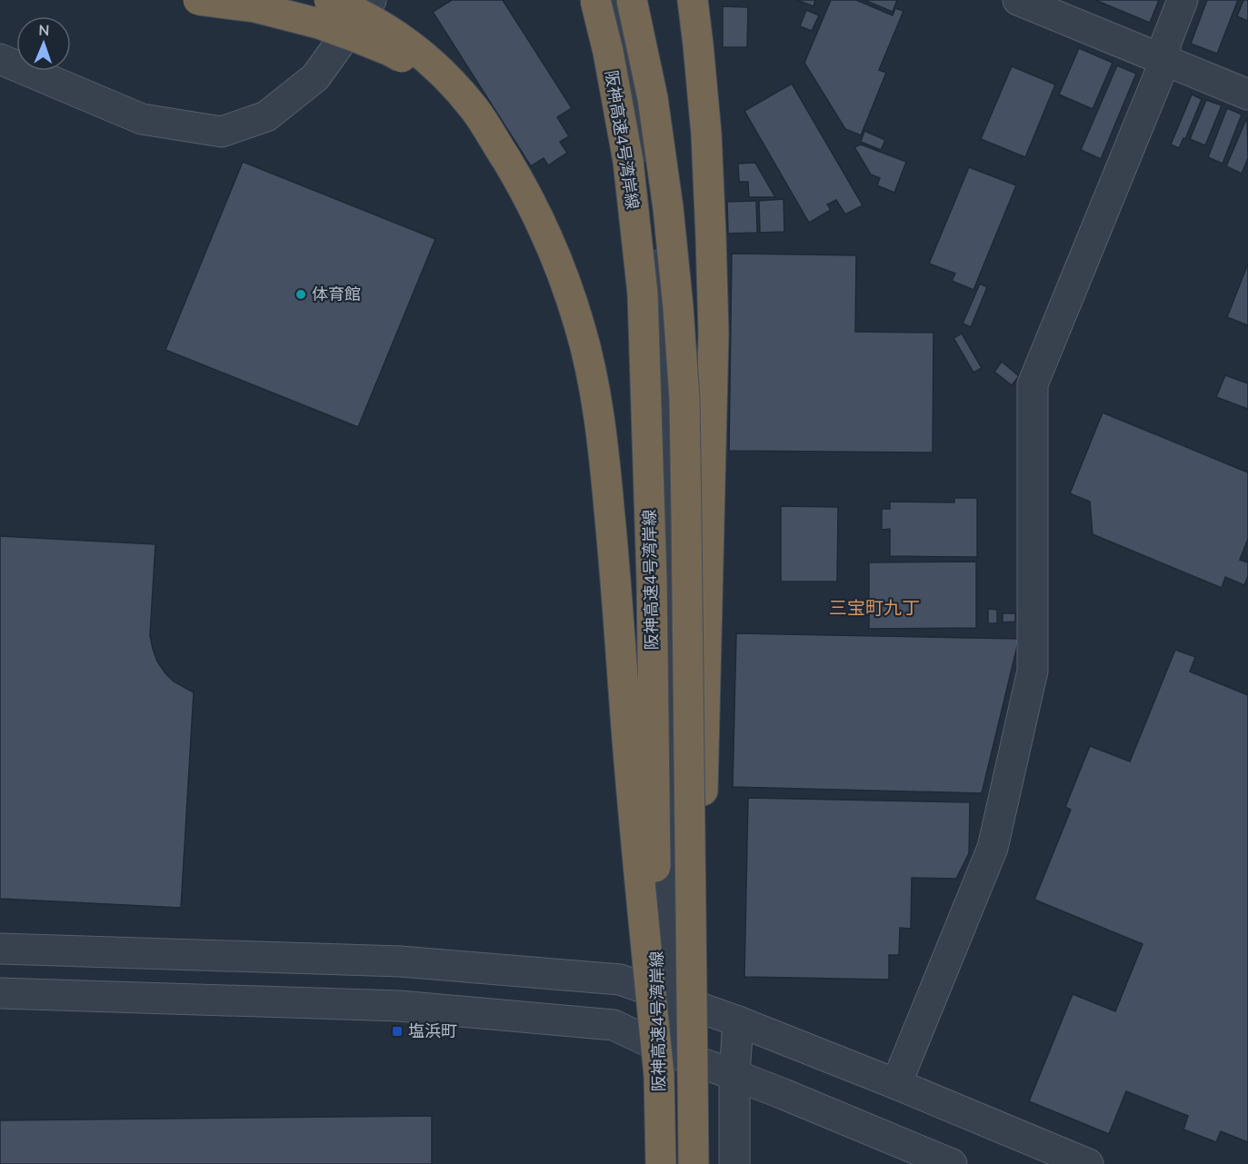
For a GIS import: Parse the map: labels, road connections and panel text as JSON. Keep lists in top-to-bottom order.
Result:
{
  "streets": {
    "highway": ["阪神高速4号湾岸線"]
  },
  "districts": ["三宝町九丁"],
  "places": {
    "other": ["体育館"],
    "transit": ["塩浜町"]
  },
  "north": "top"
}
